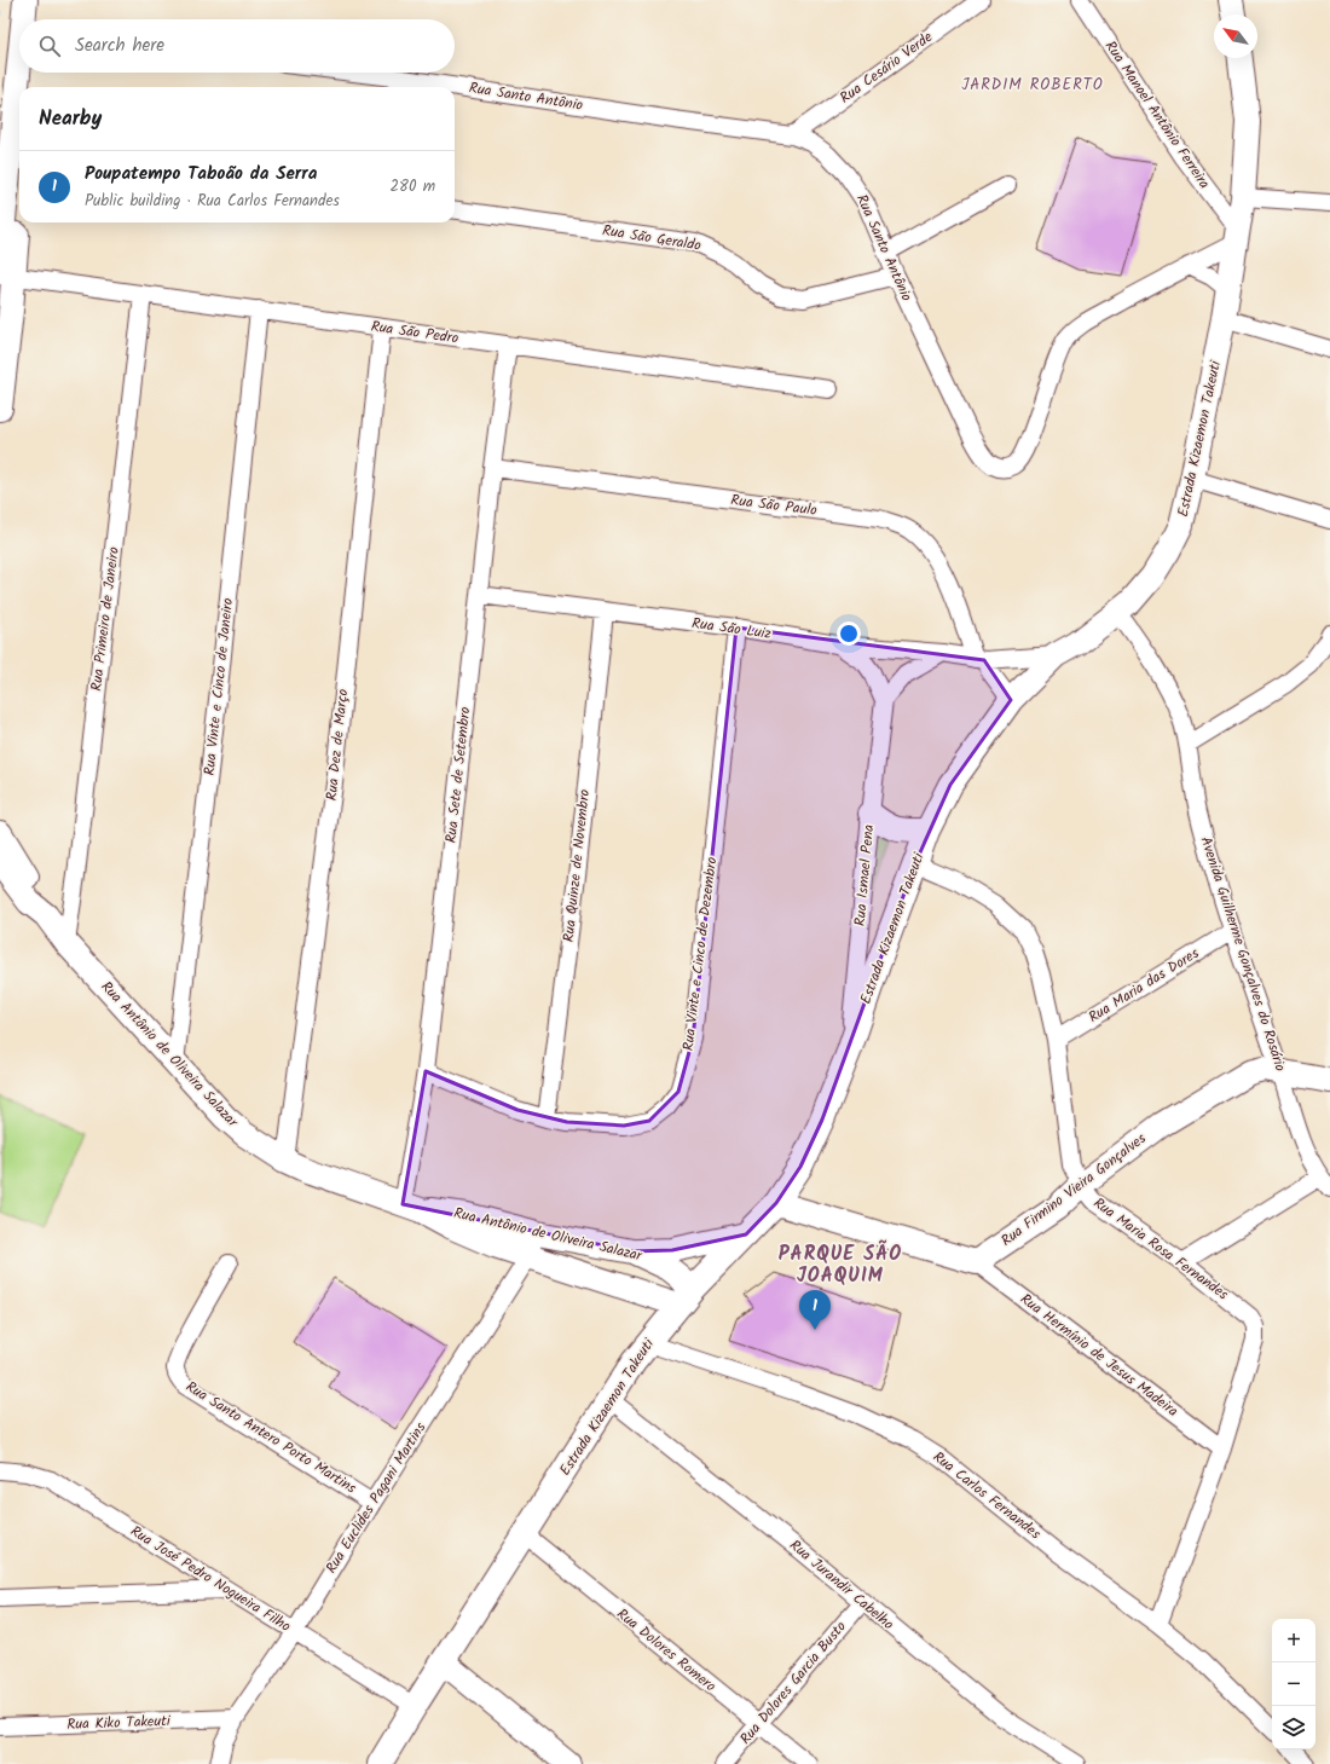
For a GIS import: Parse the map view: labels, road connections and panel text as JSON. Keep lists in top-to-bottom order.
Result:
{
  "streets": {
    "street": [
      "Rua Cesário Verde",
      "Rua Santo Antônio",
      "Rua Manoel Antônio Ferreira",
      "Rua São Geraldo",
      "Rua São Pedro",
      "Estrada Kizaemon Takeuti",
      "Rua São Paulo",
      "Rua Primeiro de Janeiro",
      "Rua São Luiz",
      "Rua Vinte e Cinco de Janeiro",
      "Rua Dez de Março",
      "Rua Sete de Setembro",
      "Rua Quinze de Novembro",
      "Rua Ismael Pena",
      "Rua Vinte e Cinco de Dezembro",
      "Avenida Guilherme Gonçalves do Rosário",
      "Rua Maria das Dores",
      "Rua Antônio de Oliveira Salazar",
      "Rua Firmino Vieira Gonçalves",
      "Rua Maria Rosa Fernandes",
      "Rua Hermínio de Jesus Madeira",
      "Rua Santo Antero Porto Martins",
      "Rua Carlos Fernandes",
      "Rua Euclides Pagani Martins",
      "Rua José Pedro Nogueira Filho",
      "Rua Jurandir Cabelho",
      "Rua Dolores Romero",
      "Rua Dolores Garcia Busto",
      "Rua Kiko Takeuti"
    ]
  },
  "crossings": [
    ["Rua Cesário Verde", "Rua Santo Antônio"],
    ["Rua Santo Antônio", "Rua Manoel Antônio Ferreira"],
    ["Rua Santo Antônio", "Rua São Geraldo"],
    ["Rua Santo Antônio", "Estrada Kizaemon Takeuti"],
    ["Rua Manoel Antônio Ferreira", "Estrada Kizaemon Takeuti"],
    ["Rua São Pedro", "Rua Primeiro de Janeiro"],
    ["Rua São Pedro", "Rua Vinte e Cinco de Janeiro"],
    ["Rua São Pedro", "Rua Dez de Março"],
    ["Rua São Pedro", "Rua Sete de Setembro"],
    ["Estrada Kizaemon Takeuti", "Rua São Luiz"],
    ["Estrada Kizaemon Takeuti", "Rua Ismael Pena"],
    ["Estrada Kizaemon Takeuti", "Avenida Guilherme Gonçalves do Rosário"],
    ["Estrada Kizaemon Takeuti", "Rua Antônio de Oliveira Salazar"],
    ["Estrada Kizaemon Takeuti", "Rua Maria Rosa Fernandes"],
    ["Estrada Kizaemon Takeuti", "Rua Carlos Fernandes"],
    ["Estrada Kizaemon Takeuti", "Rua José Pedro Nogueira Filho"],
    ["Estrada Kizaemon Takeuti", "Rua Jurandir Cabelho"],
    ["Estrada Kizaemon Takeuti", "Rua Dolores Romero"],
    ["Rua São Paulo", "Rua São Luiz"],
    ["Rua São Paulo", "Rua Sete de Setembro"],
    ["Rua Primeiro de Janeiro", "Rua Antônio de Oliveira Salazar"],
    ["Rua São Luiz", "Rua Sete de Setembro"],
    ["Rua São Luiz", "Rua Quinze de Novembro"],
    ["Rua São Luiz", "Rua Vinte e Cinco de Dezembro"],
    ["Rua Vinte e Cinco de Janeiro", "Rua Antônio de Oliveira Salazar"],
    ["Rua Dez de Março", "Rua Antônio de Oliveira Salazar"],
    ["Rua Sete de Setembro", "Rua Vinte e Cinco de Dezembro"],
    ["Rua Sete de Setembro", "Rua Antônio de Oliveira Salazar"],
    ["Rua Quinze de Novembro", "Rua Vinte e Cinco de Dezembro"],
    ["Avenida Guilherme Gonçalves do Rosário", "Rua Maria das Dores"],
    ["Avenida Guilherme Gonçalves do Rosário", "Rua Firmino Vieira Gonçalves"],
    ["Rua Maria das Dores", "Rua Maria Rosa Fernandes"],
    ["Rua Antônio de Oliveira Salazar", "Rua Euclides Pagani Martins"],
    ["Rua Firmino Vieira Gonçalves", "Rua Maria Rosa Fernandes"],
    ["Rua Firmino Vieira Gonçalves", "Rua Hermínio de Jesus Madeira"],
    ["Rua Maria Rosa Fernandes", "Rua Hermínio de Jesus Madeira"],
    ["Rua Maria Rosa Fernandes", "Rua Carlos Fernandes"],
    ["Rua Santo Antero Porto Martins", "Rua Euclides Pagani Martins"],
    ["Rua Euclides Pagani Martins", "Rua José Pedro Nogueira Filho"],
    ["Rua Euclides Pagani Martins", "Rua Kiko Takeuti"],
    ["Rua Jurandir Cabelho", "Rua Dolores Garcia Busto"],
    ["Rua Dolores Romero", "Rua Dolores Garcia Busto"]
  ],
  "districts": ["JARDIM ROBERTO", "PARQUE SÃO JOAQUIM"],
  "north": "top left",
  "page": {
    "search": "Search here",
    "heading": "Nearby",
    "list": [
      {
        "mark": "1",
        "name": "Poupatempo Taboão da Serra",
        "note": "Public building · Rua Carlos Fernandes",
        "value": "280 m"
      }
    ],
    "pins": "1",
    "map_buttons": ["+", "−"]
  }
}
